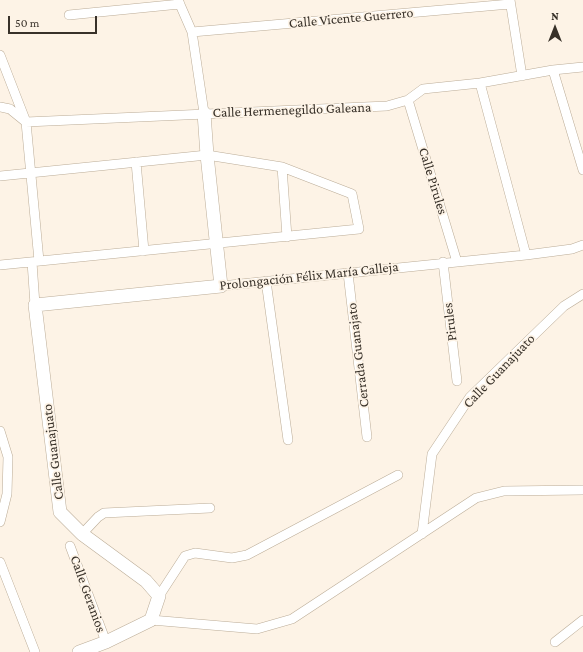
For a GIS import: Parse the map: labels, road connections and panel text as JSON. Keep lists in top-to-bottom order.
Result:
{
  "streets": {
    "street": [
      "Calle Vicente Guerrero",
      "Calle Hermenegildo Galeana",
      "Calle Pirules",
      "Prolongación Félix María Calleja",
      "Pirules",
      "Cerrada Guanajato",
      "Calle Guanajuato",
      "Calle Geranios"
    ]
  },
  "crossings": [
    ["Calle Hermenegildo Galeana", "Calle Pirules"],
    ["Calle Hermenegildo Galeana", "Calle Guanajuato"],
    ["Calle Pirules", "Prolongación Félix María Calleja"],
    ["Prolongación Félix María Calleja", "Pirules"],
    ["Prolongación Félix María Calleja", "Cerrada Guanajato"],
    ["Prolongación Félix María Calleja", "Calle Guanajuato"]
  ],
  "scale_bar": "50 m",
  "north": "top"
}
